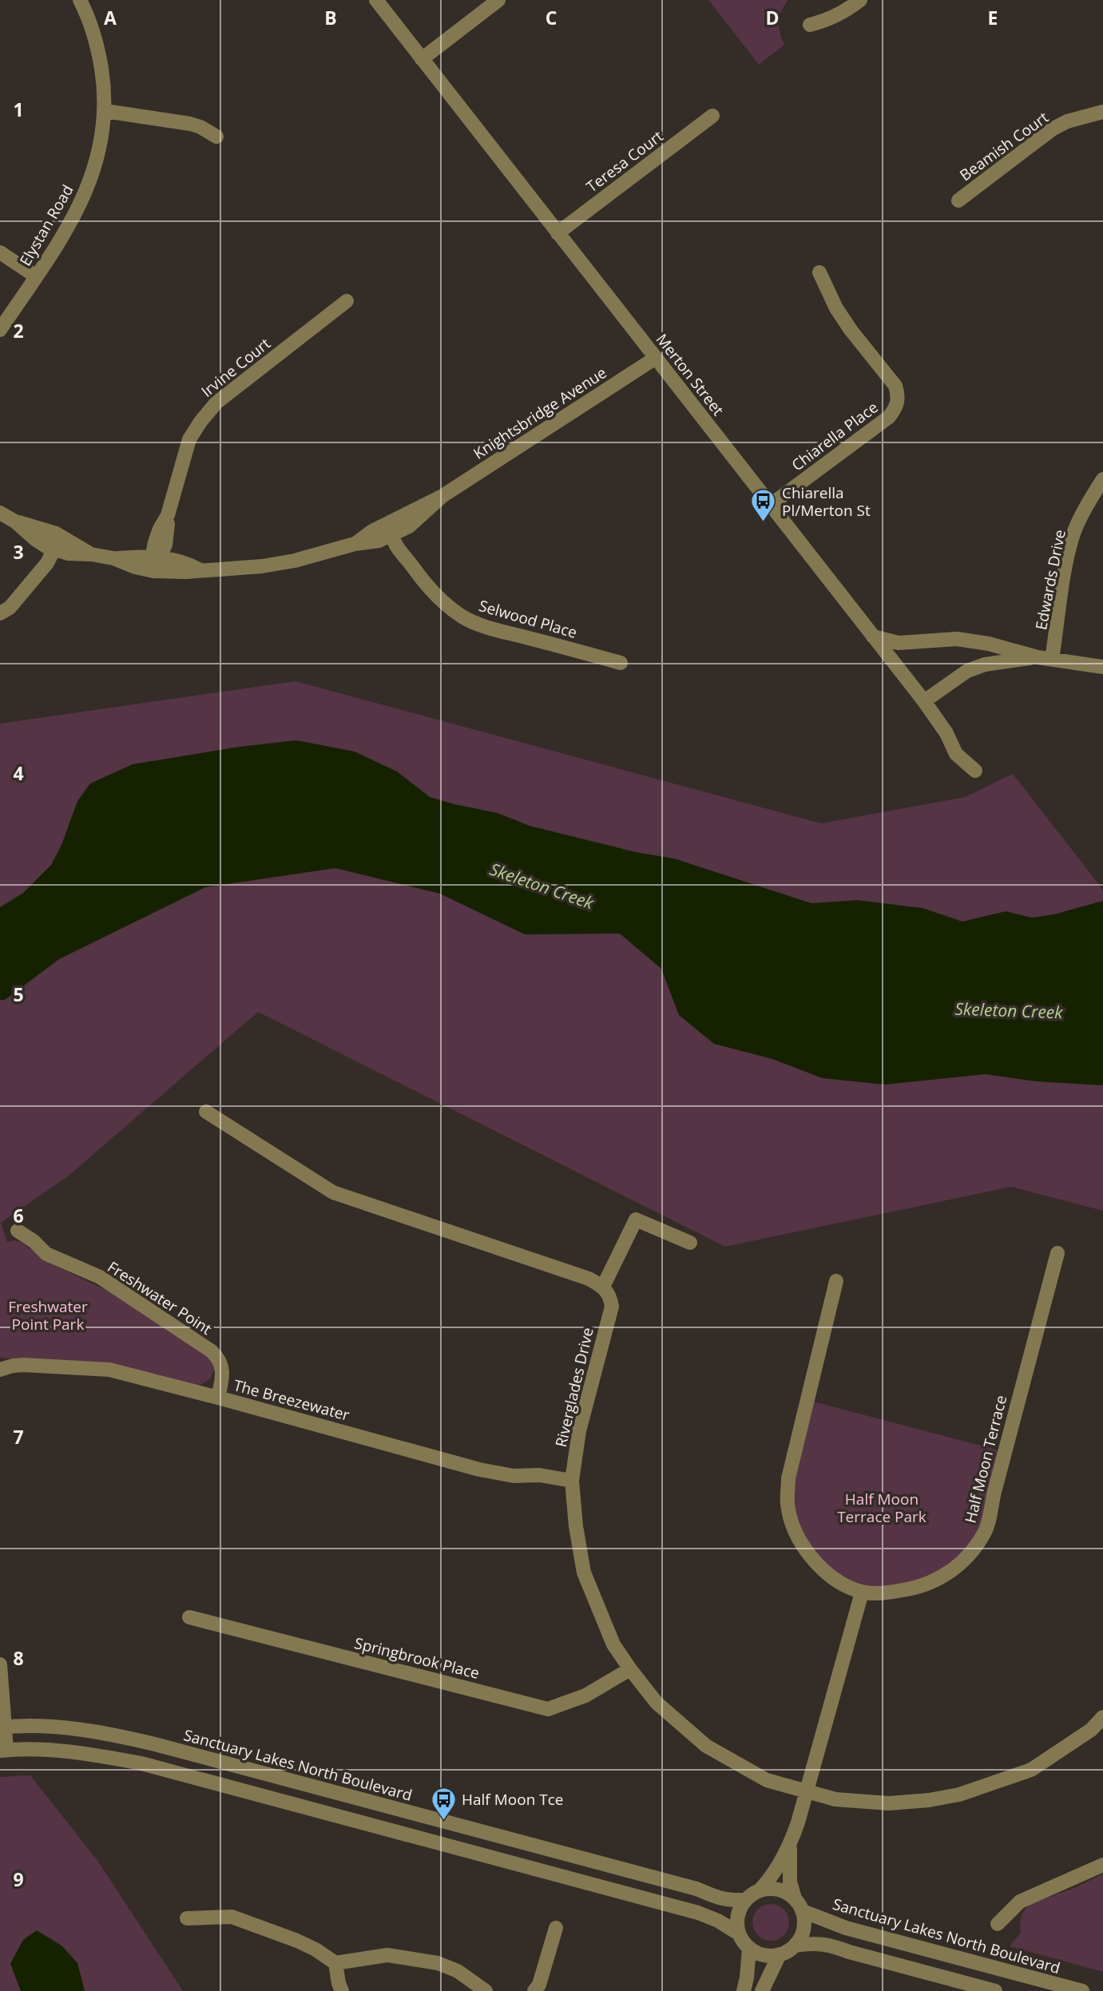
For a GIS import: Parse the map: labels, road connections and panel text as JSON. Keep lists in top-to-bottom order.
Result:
{
  "streets": {
    "street": [
      "Beamish Court",
      "Teresa Court",
      "Elystan Road",
      "Irvine Court",
      "Merton Street",
      "Knightsbridge Avenue",
      "Chiarella Place",
      "Edwards Drive",
      "Selwood Place",
      "Freshwater Point",
      "Riverglades Drive",
      "The Breezewater",
      "Half Moon Terrace",
      "Springbrook Place",
      "Sanctuary Lakes North Boulevard"
    ]
  },
  "crossings": [
    ["Teresa Court", "Merton Street"],
    ["Irvine Court", "Knightsbridge Avenue"],
    ["Merton Street", "Knightsbridge Avenue"],
    ["Merton Street", "Chiarella Place"],
    ["Knightsbridge Avenue", "Selwood Place"],
    ["Freshwater Point", "The Breezewater"],
    ["Riverglades Drive", "The Breezewater"],
    ["Riverglades Drive", "Springbrook Place"]
  ],
  "water": ["Skeleton Creek"],
  "parks": ["Freshwater Point Park", "Half Moon Terrace Park"],
  "places": {
    "bus stop": ["Chiarella Pl/Merton St", "Half Moon Tce"]
  },
  "grid": {
    "columns": [
      "A",
      "B",
      "C",
      "D",
      "E"
    ],
    "rows": [
      "1",
      "2",
      "3",
      "4",
      "5",
      "6",
      "7",
      "8",
      "9"
    ]
  }
}
